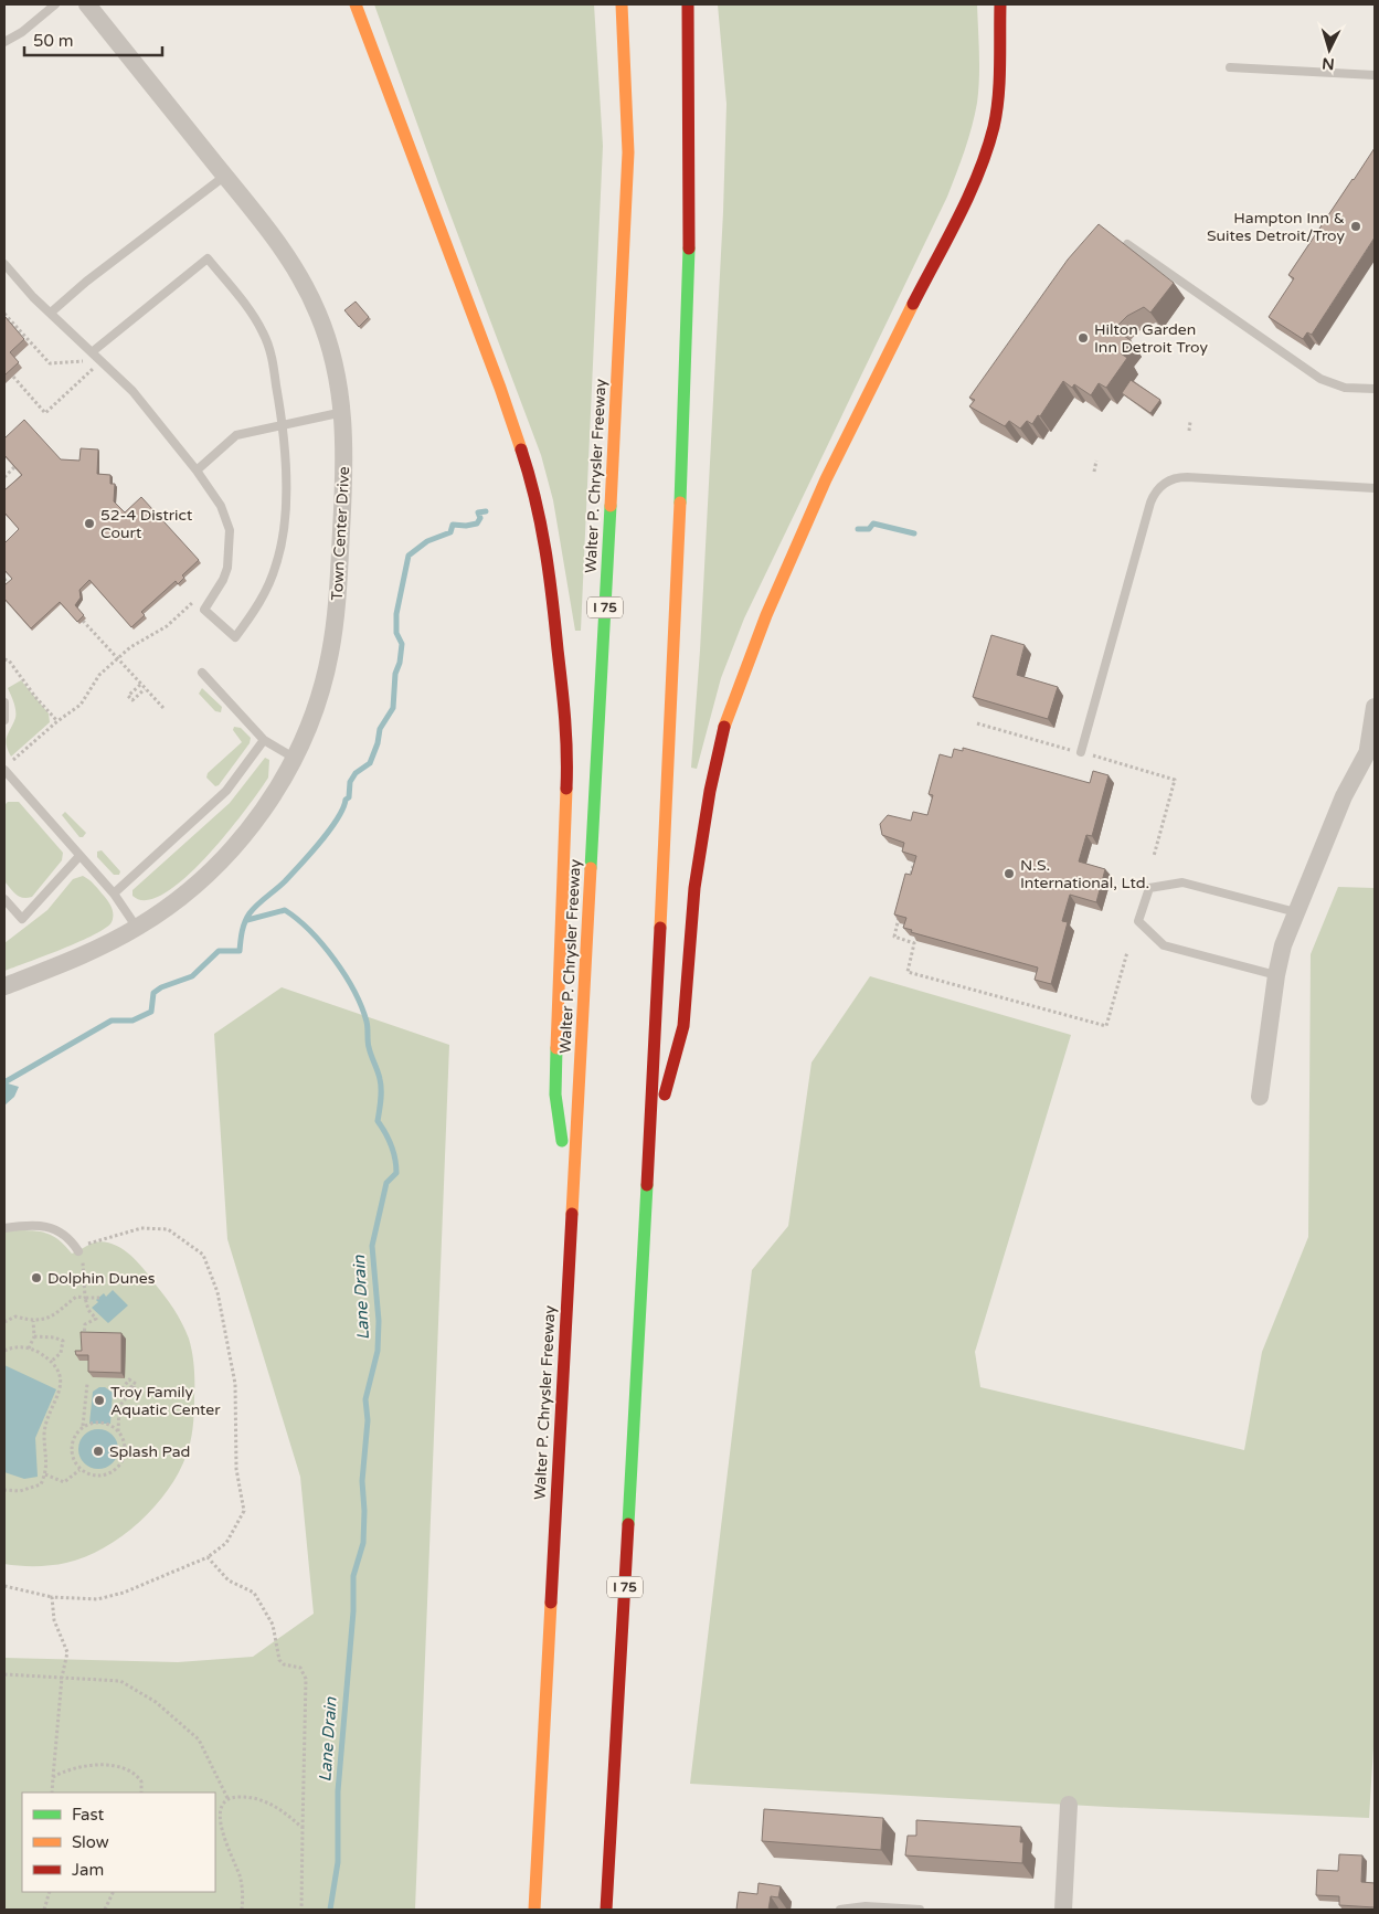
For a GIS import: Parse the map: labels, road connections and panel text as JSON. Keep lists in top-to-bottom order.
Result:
{
  "streets": {
    "highway": ["Walter P. Chrysler Freeway", "I 75"],
    "street": ["Town Center Drive"]
  },
  "water": ["Lane Drain"],
  "places": [
    "Hampton Inn & Suites Detroit/Troy",
    "Hilton Garden Inn Detroit Troy",
    "52-4 District Court",
    "N.S. International, Ltd.",
    "Dolphin Dunes",
    "Troy Family Aquatic Center",
    "Splash Pad"
  ],
  "legend": ["Fast", "Slow", "Jam"],
  "scale_bar": "50 m",
  "north": "bottom"
}
